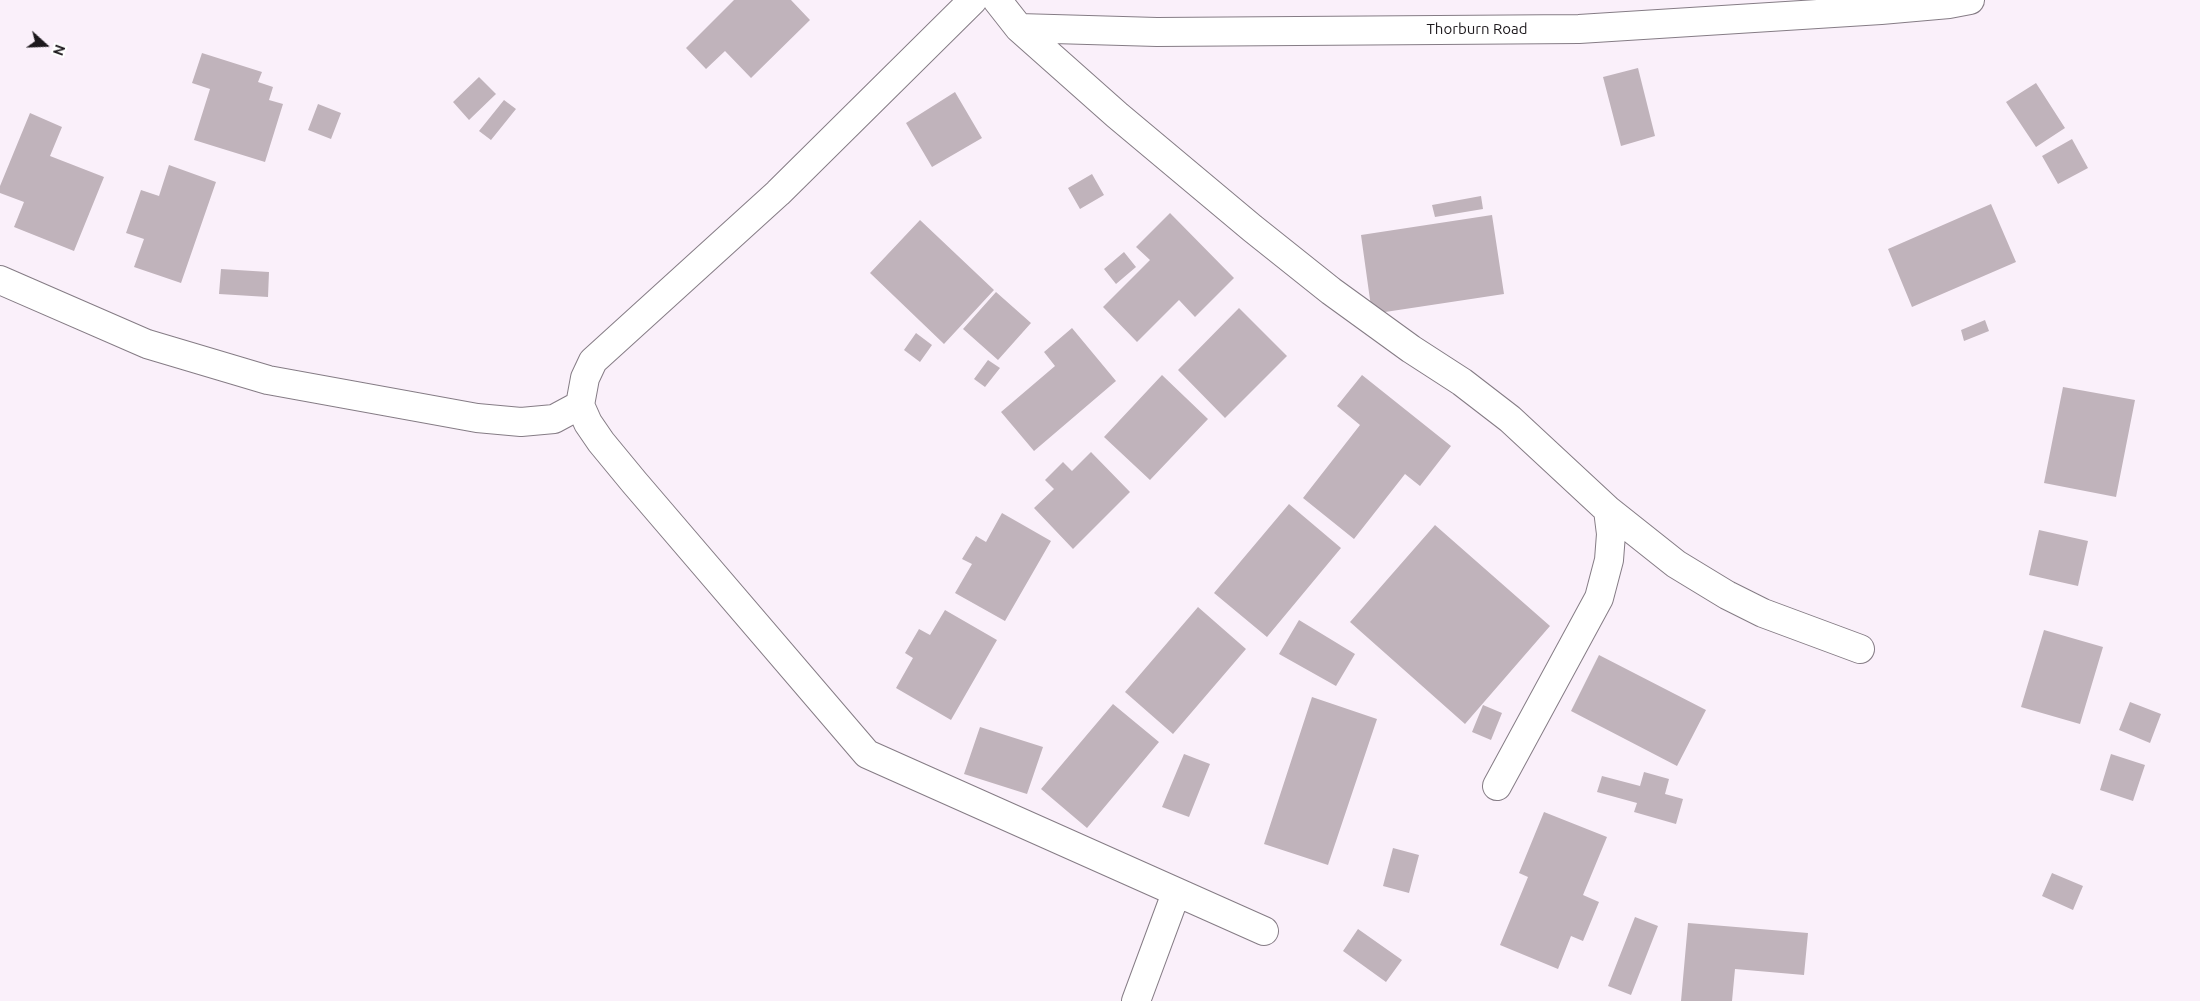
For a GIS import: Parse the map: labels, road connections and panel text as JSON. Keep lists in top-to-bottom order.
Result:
{
  "streets": {
    "street": ["Thorburn Road"]
  },
  "north": "right"
}
